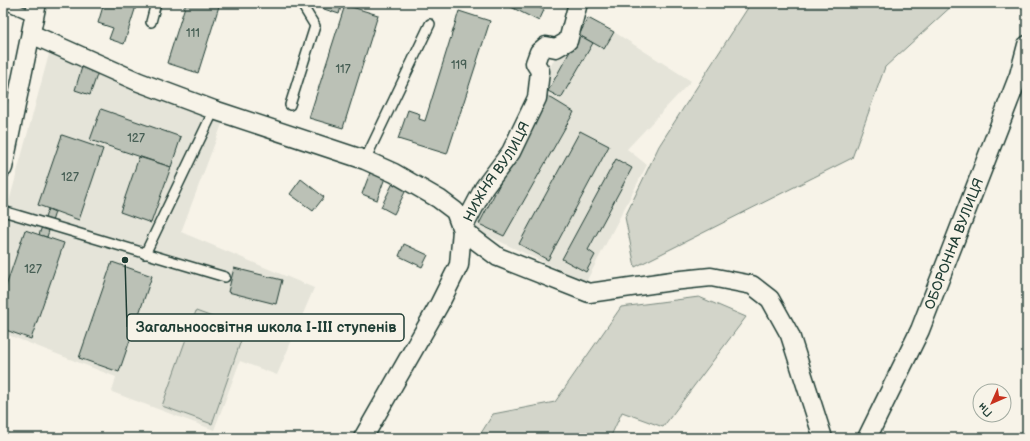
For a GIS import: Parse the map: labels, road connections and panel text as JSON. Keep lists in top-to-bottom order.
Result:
{
  "streets": {
    "street": ["НИЖНЯ ВУЛИЦЯ", "ОБОРОННА ВУЛИЦЯ"]
  },
  "places": ["Загальноосвітня школа I-III ступенів"],
  "house_numbers": [
    "111",
    "119",
    "117",
    "127",
    "127",
    "127"
  ],
  "north": "bottom left"
}
